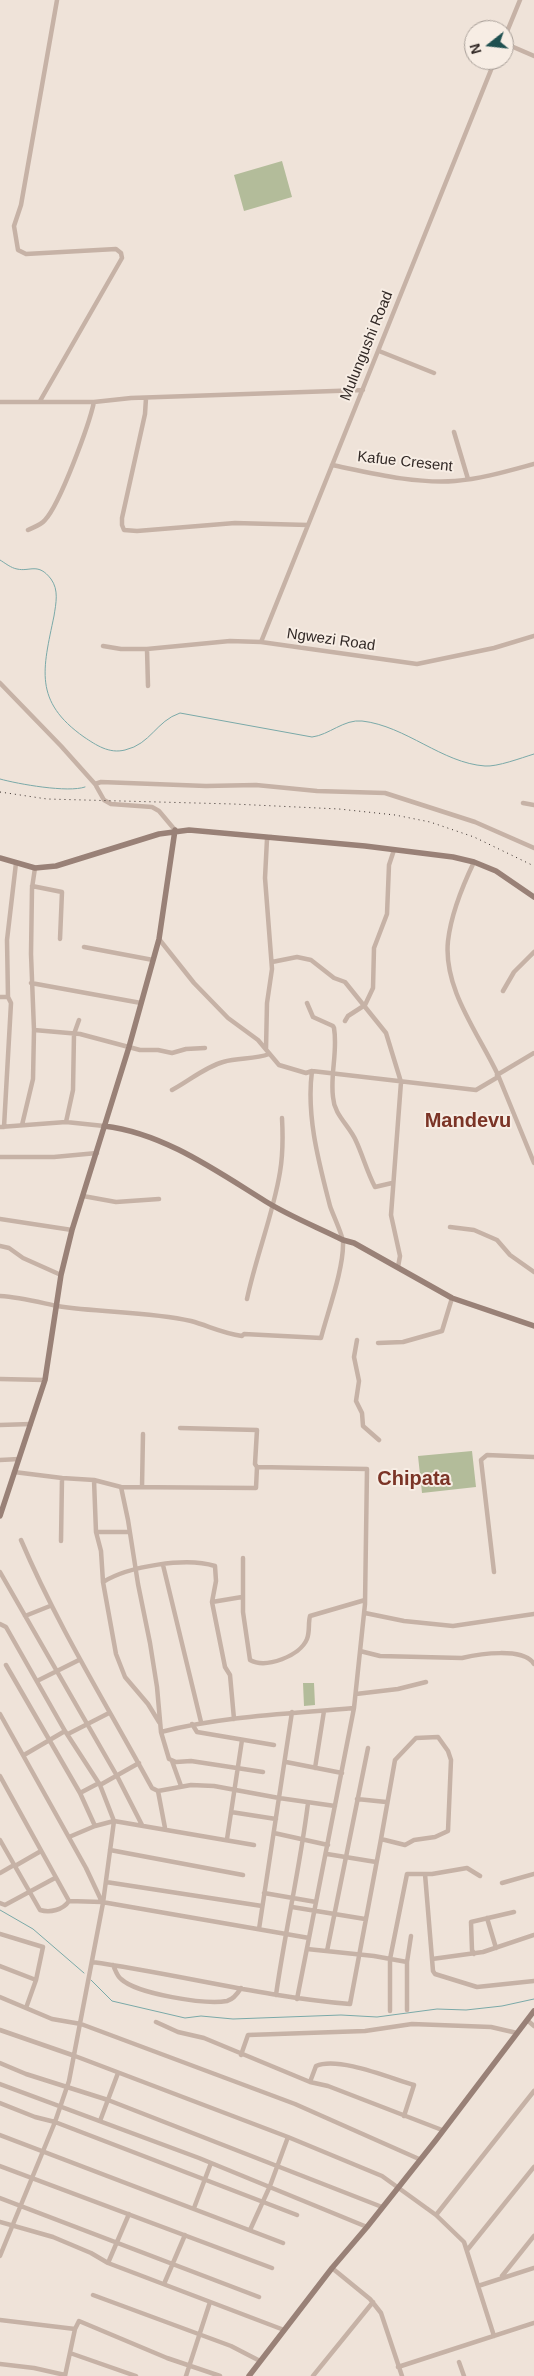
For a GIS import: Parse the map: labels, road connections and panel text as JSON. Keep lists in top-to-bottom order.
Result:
{
  "streets": {
    "street": ["Mulungushi Road", "Kafue Cresent", "Ngwezi Road"]
  },
  "crossings": [
    ["Mulungushi Road", "Kafue Cresent"],
    ["Mulungushi Road", "Ngwezi Road"]
  ],
  "districts": ["Mandevu", "Chipata"],
  "north": "left"
}
